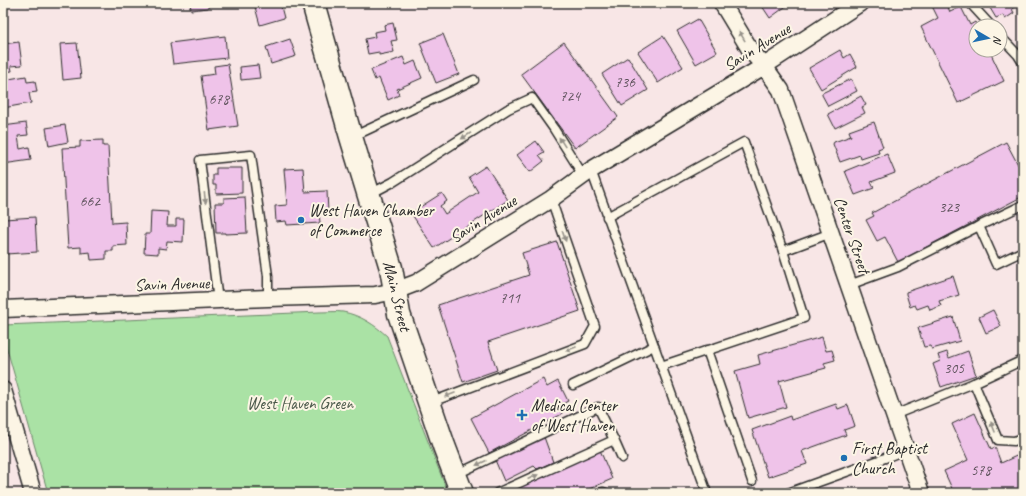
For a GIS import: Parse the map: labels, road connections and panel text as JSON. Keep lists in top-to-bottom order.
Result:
{
  "streets": {
    "main road": ["Main Street"],
    "street": ["Savin Avenue", "Center Street"]
  },
  "crossings": [
    ["Savin Avenue", "Center Street"],
    ["Savin Avenue", "Main Street"]
  ],
  "parks": ["West Haven Green"],
  "places": {
    "other": ["West Haven Chamber of Commerce", "First Baptist Church"],
    "health": ["Medical Center of West Haven"]
  },
  "house_numbers": [
    "736",
    "724",
    "678",
    "662",
    "323",
    "711",
    "305",
    "578"
  ],
  "north": "right"
}
